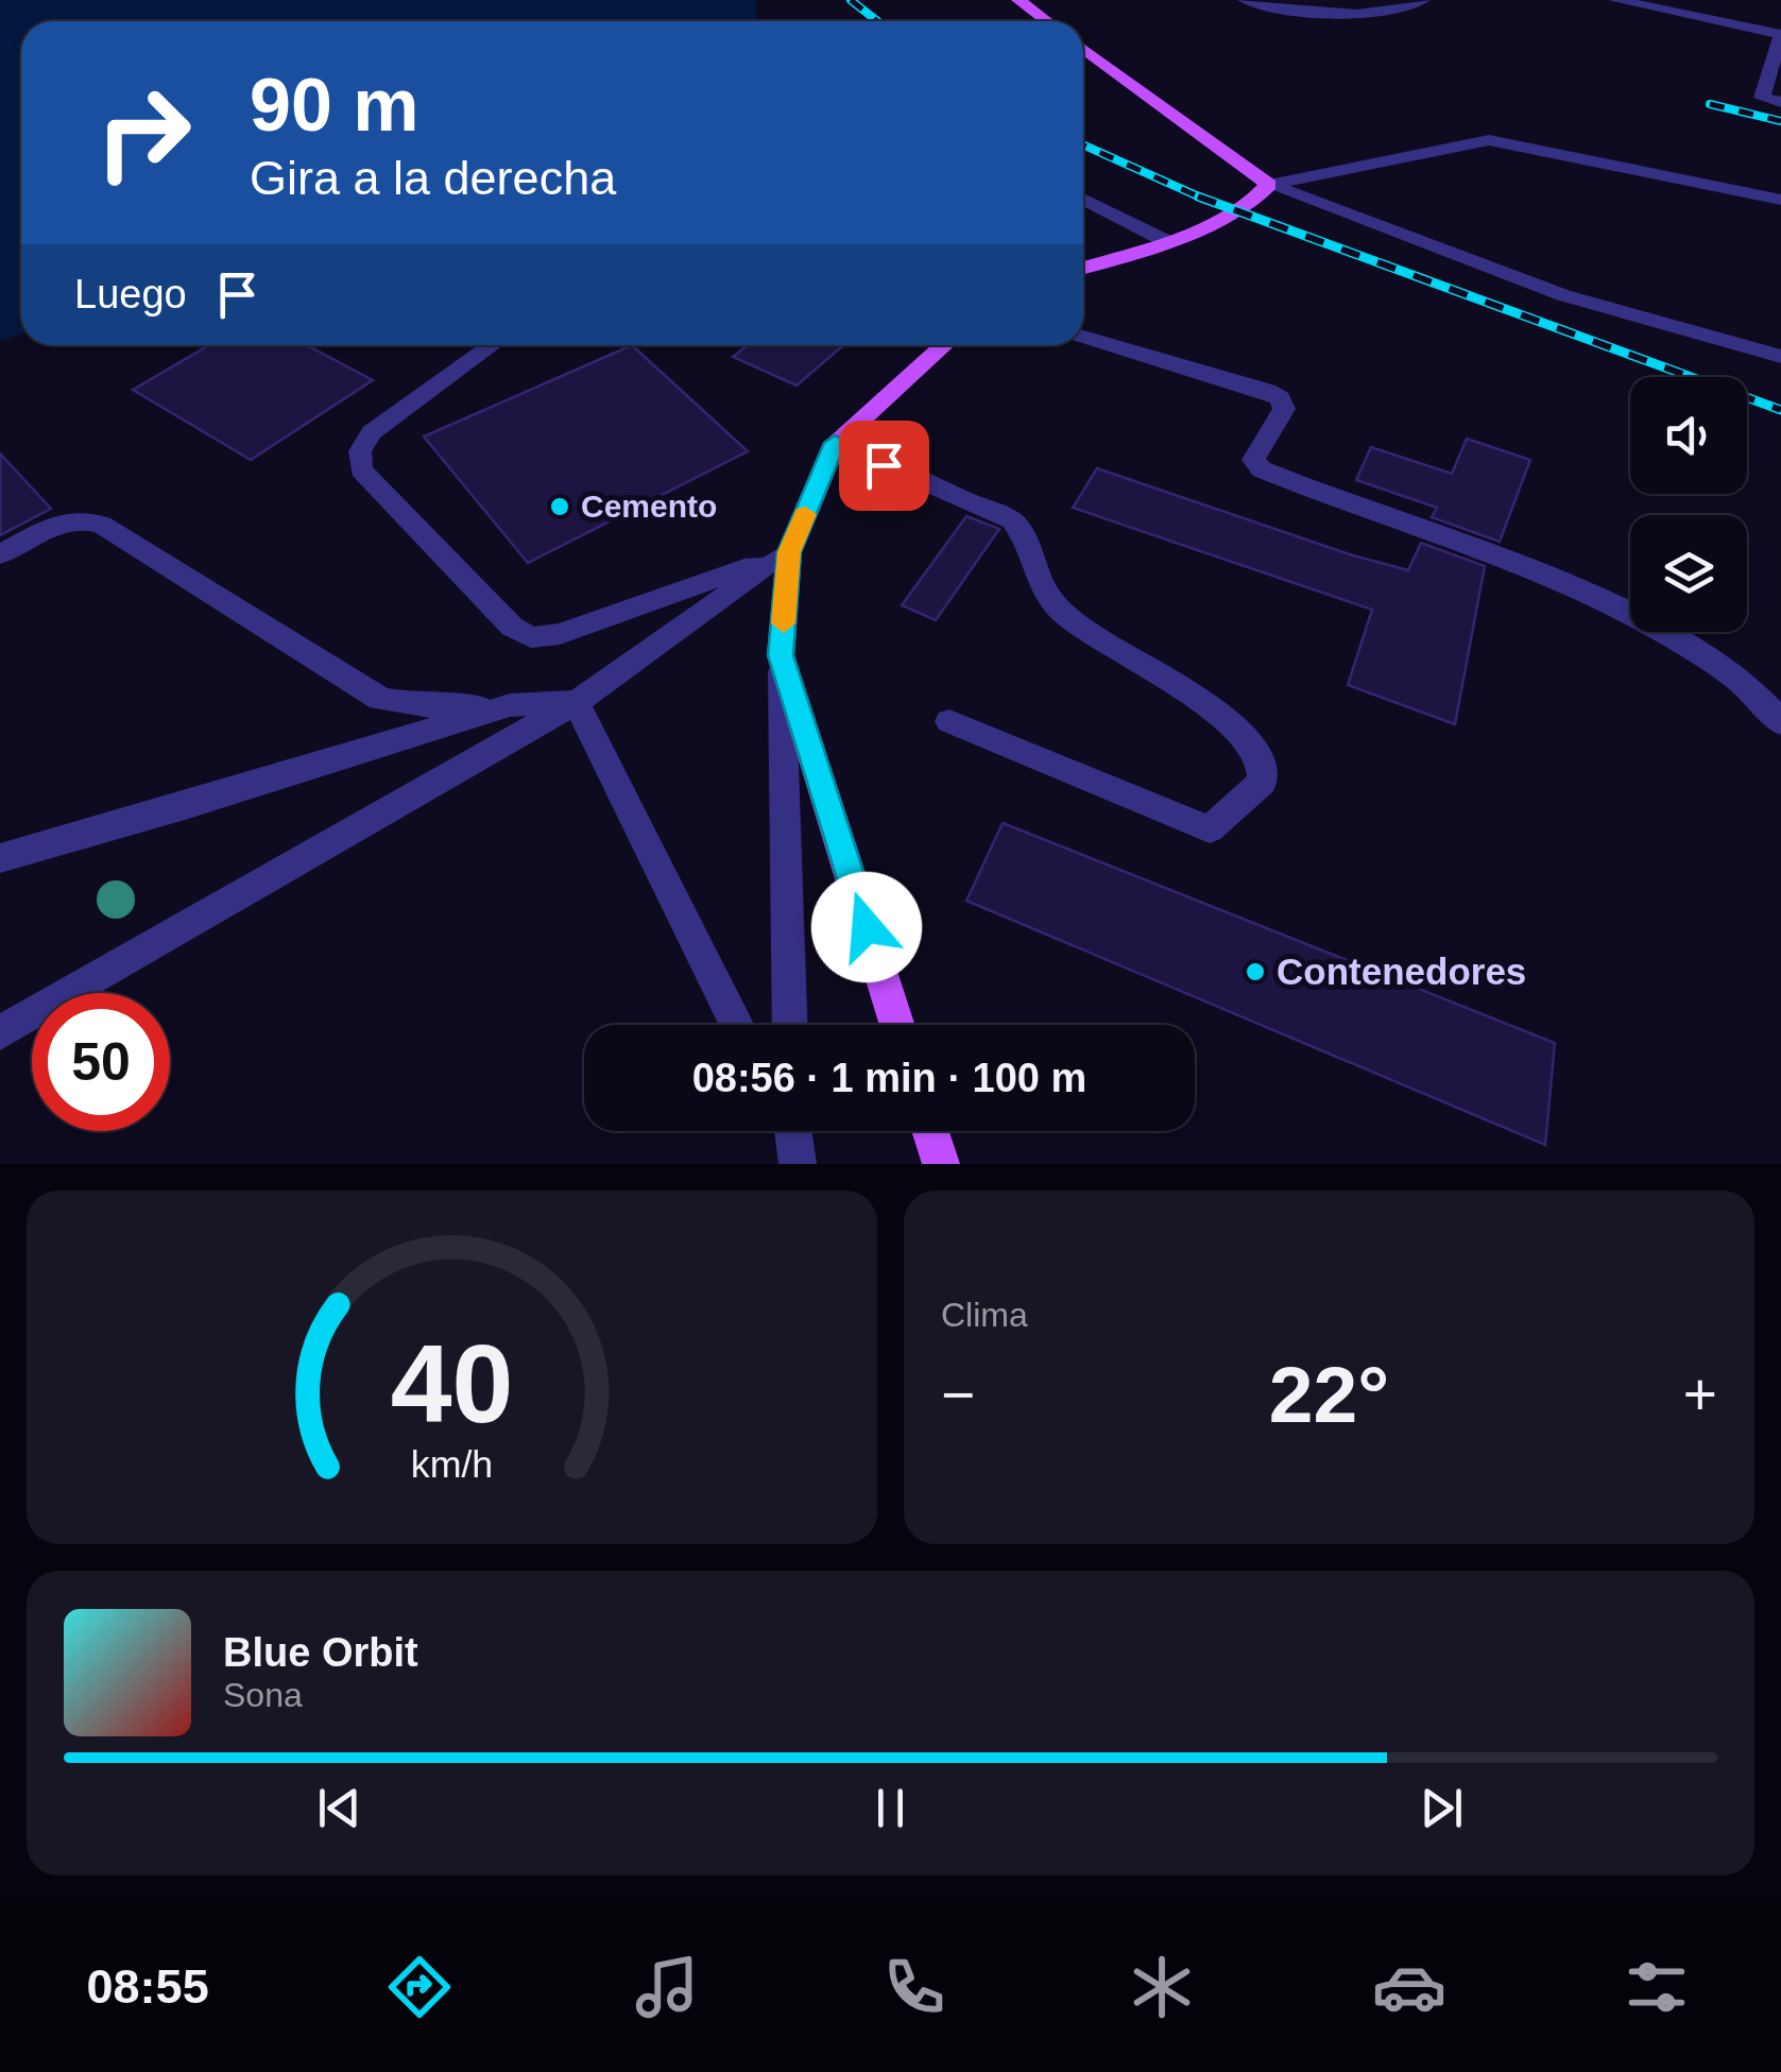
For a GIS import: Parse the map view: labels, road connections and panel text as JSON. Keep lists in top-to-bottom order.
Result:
{
  "places": ["Cemento", "Contenedores"],
  "page": {
    "turn": ["90 m", "Gira a la derecha"],
    "then": "Luego",
    "limit": "50",
    "trip": "08:56 · 1 min · 100 m",
    "tile": "Clima",
    "heat": ["−", "22°", "+"],
    "song": ["Blue Orbit", "Sona"],
    "tabs": "08:55",
    "gauge": ["40", "km/h"]
  }
}
